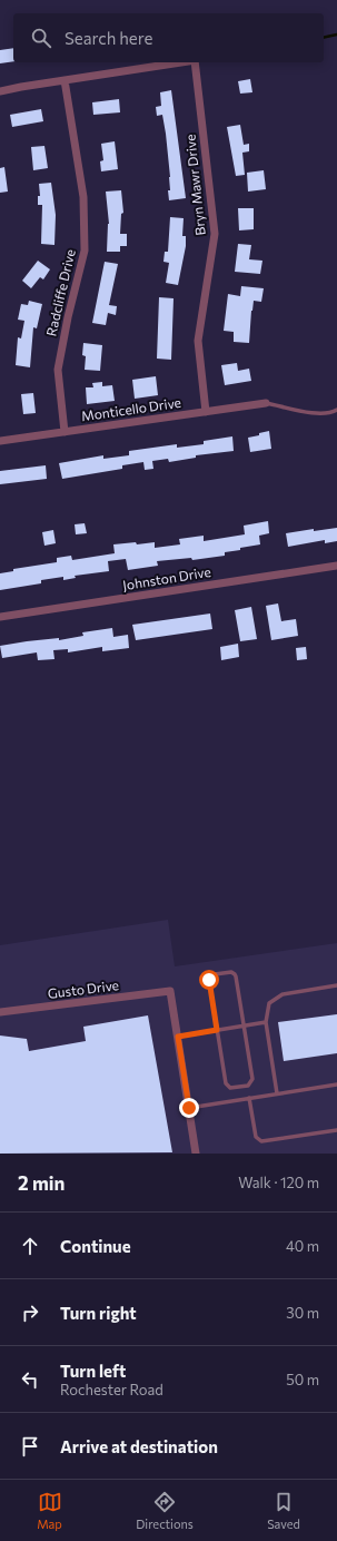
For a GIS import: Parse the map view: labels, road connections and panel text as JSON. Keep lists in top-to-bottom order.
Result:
{
  "streets": {
    "street": [
      "Bryn Mawr Drive",
      "Radcliffe Drive",
      "Monticello Drive",
      "Johnston Drive",
      "Gusto Drive"
    ]
  },
  "crossings": [
    ["Bryn Mawr Drive", "Monticello Drive"],
    ["Radcliffe Drive", "Monticello Drive"]
  ],
  "page": {
    "search": "Search here",
    "heading": ["2 min", "Walk · 120 m"],
    "list": [
      ["Continue", "40 m"],
      ["Turn right", "30 m"],
      ["Turn left", "Rochester Road", "50 m"],
      "Arrive at destination"
    ],
    "nav": ["Map", "Directions", "Saved"]
  }
}
